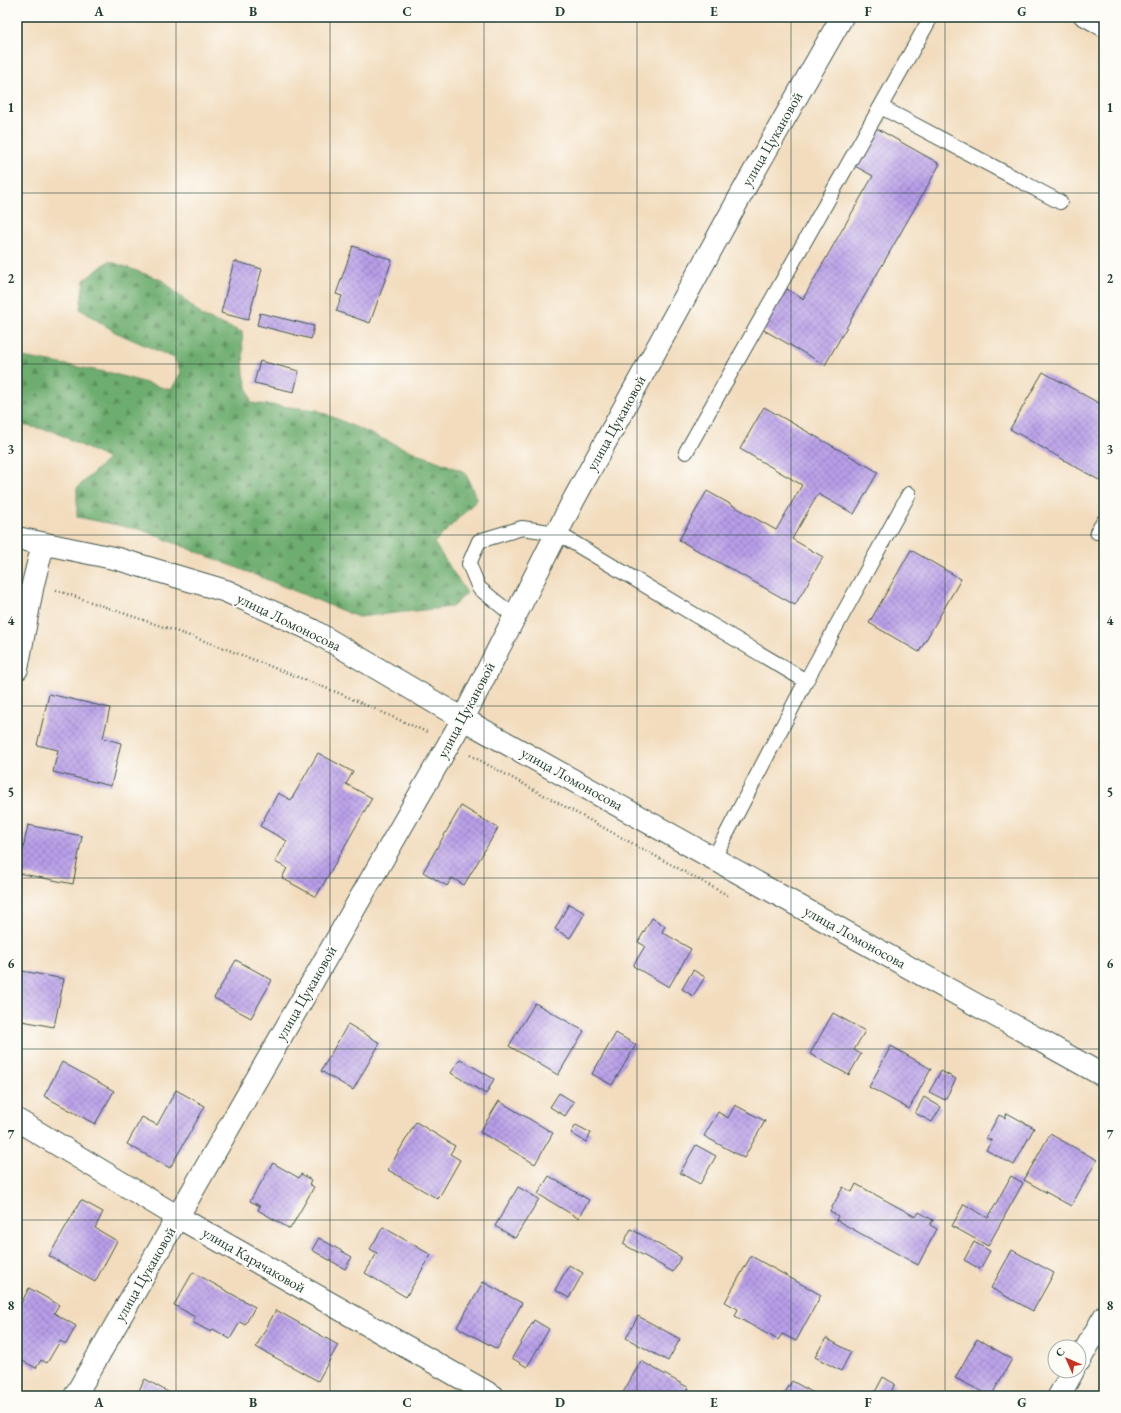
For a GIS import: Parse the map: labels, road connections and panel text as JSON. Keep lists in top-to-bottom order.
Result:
{
  "streets": {
    "street": ["улица Цукановой", "улица Ломоносова", "улица Карачаковой"]
  },
  "crossings": [
    ["улица Цукановой", "улица Ломоносова"],
    ["улица Цукановой", "улица Карачаковой"]
  ],
  "north": "top left",
  "grid": {
    "columns": [
      "A",
      "B",
      "C",
      "D",
      "E",
      "F",
      "G"
    ],
    "rows": [
      "1",
      "2",
      "3",
      "4",
      "5",
      "6",
      "7",
      "8"
    ]
  }
}
